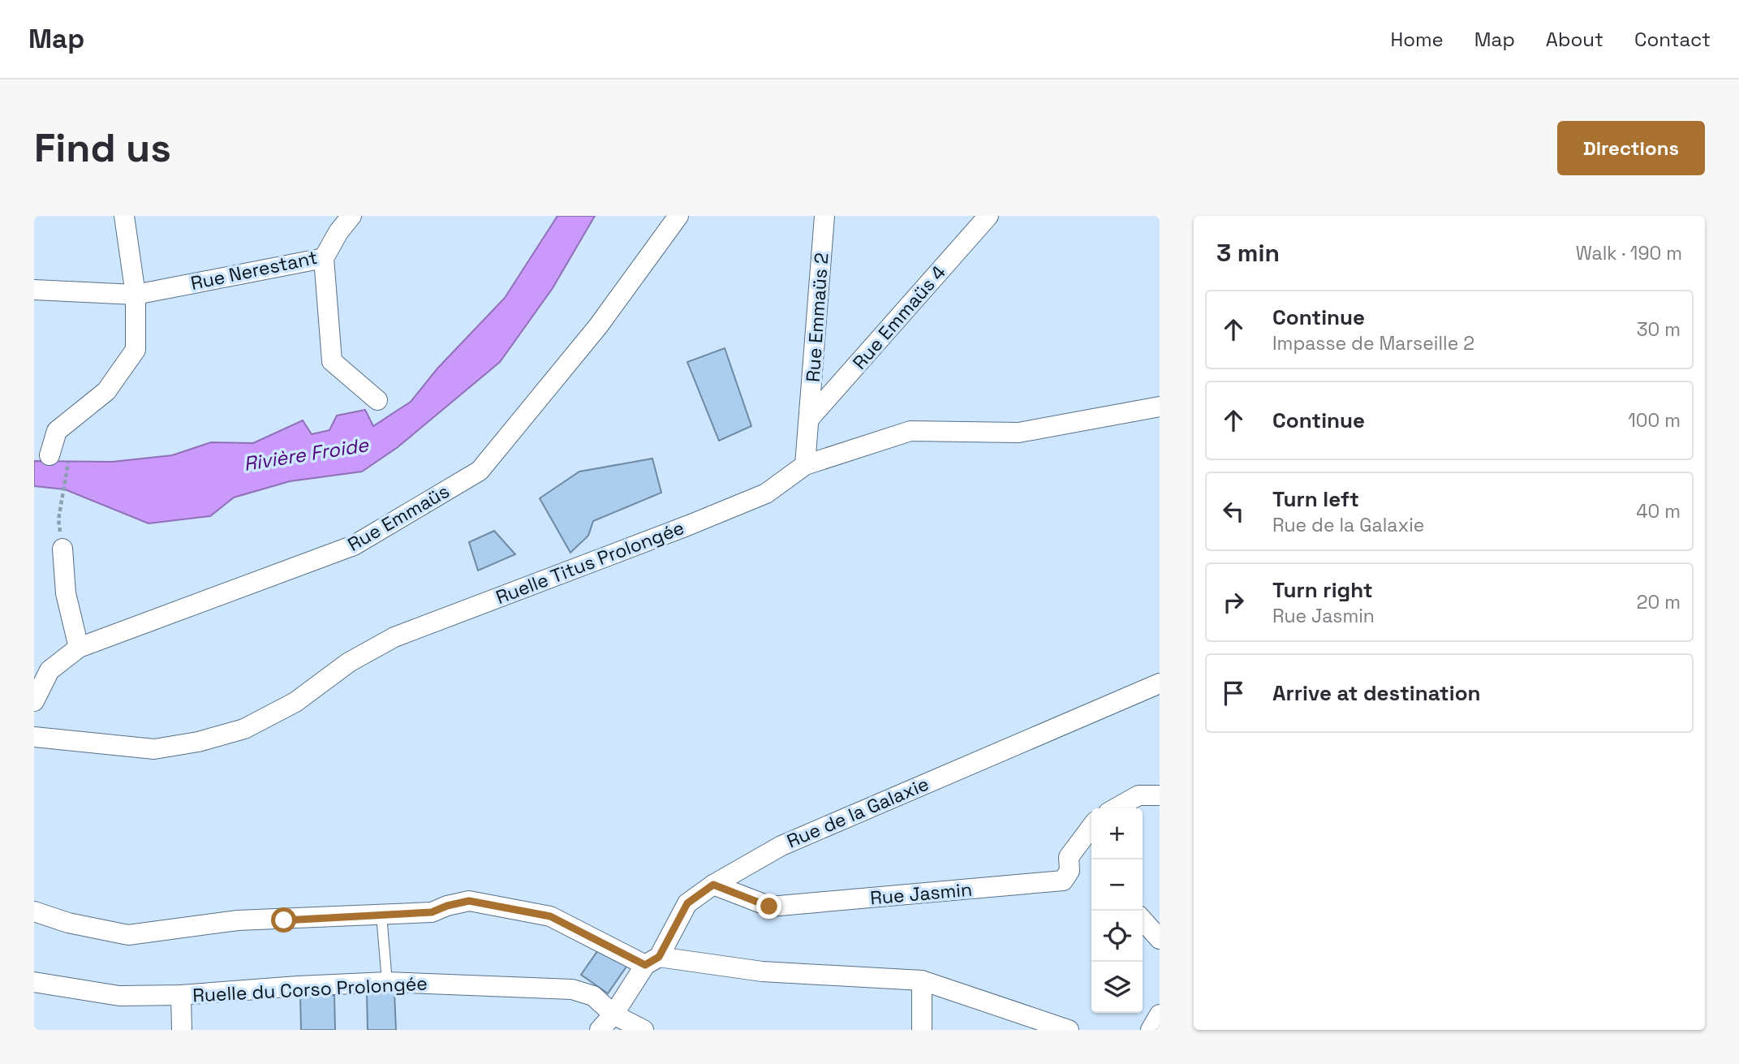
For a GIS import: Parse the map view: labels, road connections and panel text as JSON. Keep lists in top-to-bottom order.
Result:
{
  "streets": {
    "street": [
      "Rue Nerestant",
      "Rue Emmaüs 2",
      "Rue Emmaüs 4",
      "Rue Emmaüs",
      "Ruelle Titus Prolongée",
      "Rue de la Galaxie",
      "Rue Jasmin",
      "Ruelle du Corso Prolongée"
    ]
  },
  "crossings": [
    ["Rue Emmaüs 2", "Rue Emmaüs 4"],
    ["Rue Emmaüs 2", "Ruelle Titus Prolongée"],
    ["Rue de la Galaxie", "Rue Jasmin"],
    ["Rue de la Galaxie", "Ruelle du Corso Prolongée"]
  ],
  "water": ["Rivière Froide"],
  "page": {
    "header": "Map",
    "nav": [
      "Home",
      "Map",
      "About",
      "Contact"
    ],
    "buttons": "Directions",
    "title": "Find us",
    "heading": ["3 min", "Walk · 190 m"],
    "list": [
      ["Continue", "Impasse de Marseille 2", "30 m"],
      ["Continue", "100 m"],
      ["Turn left", "Rue de la Galaxie", "40 m"],
      ["Turn right", "Rue Jasmin", "20 m"],
      "Arrive at destination"
    ],
    "map_buttons": ["+", "−"]
  }
}
